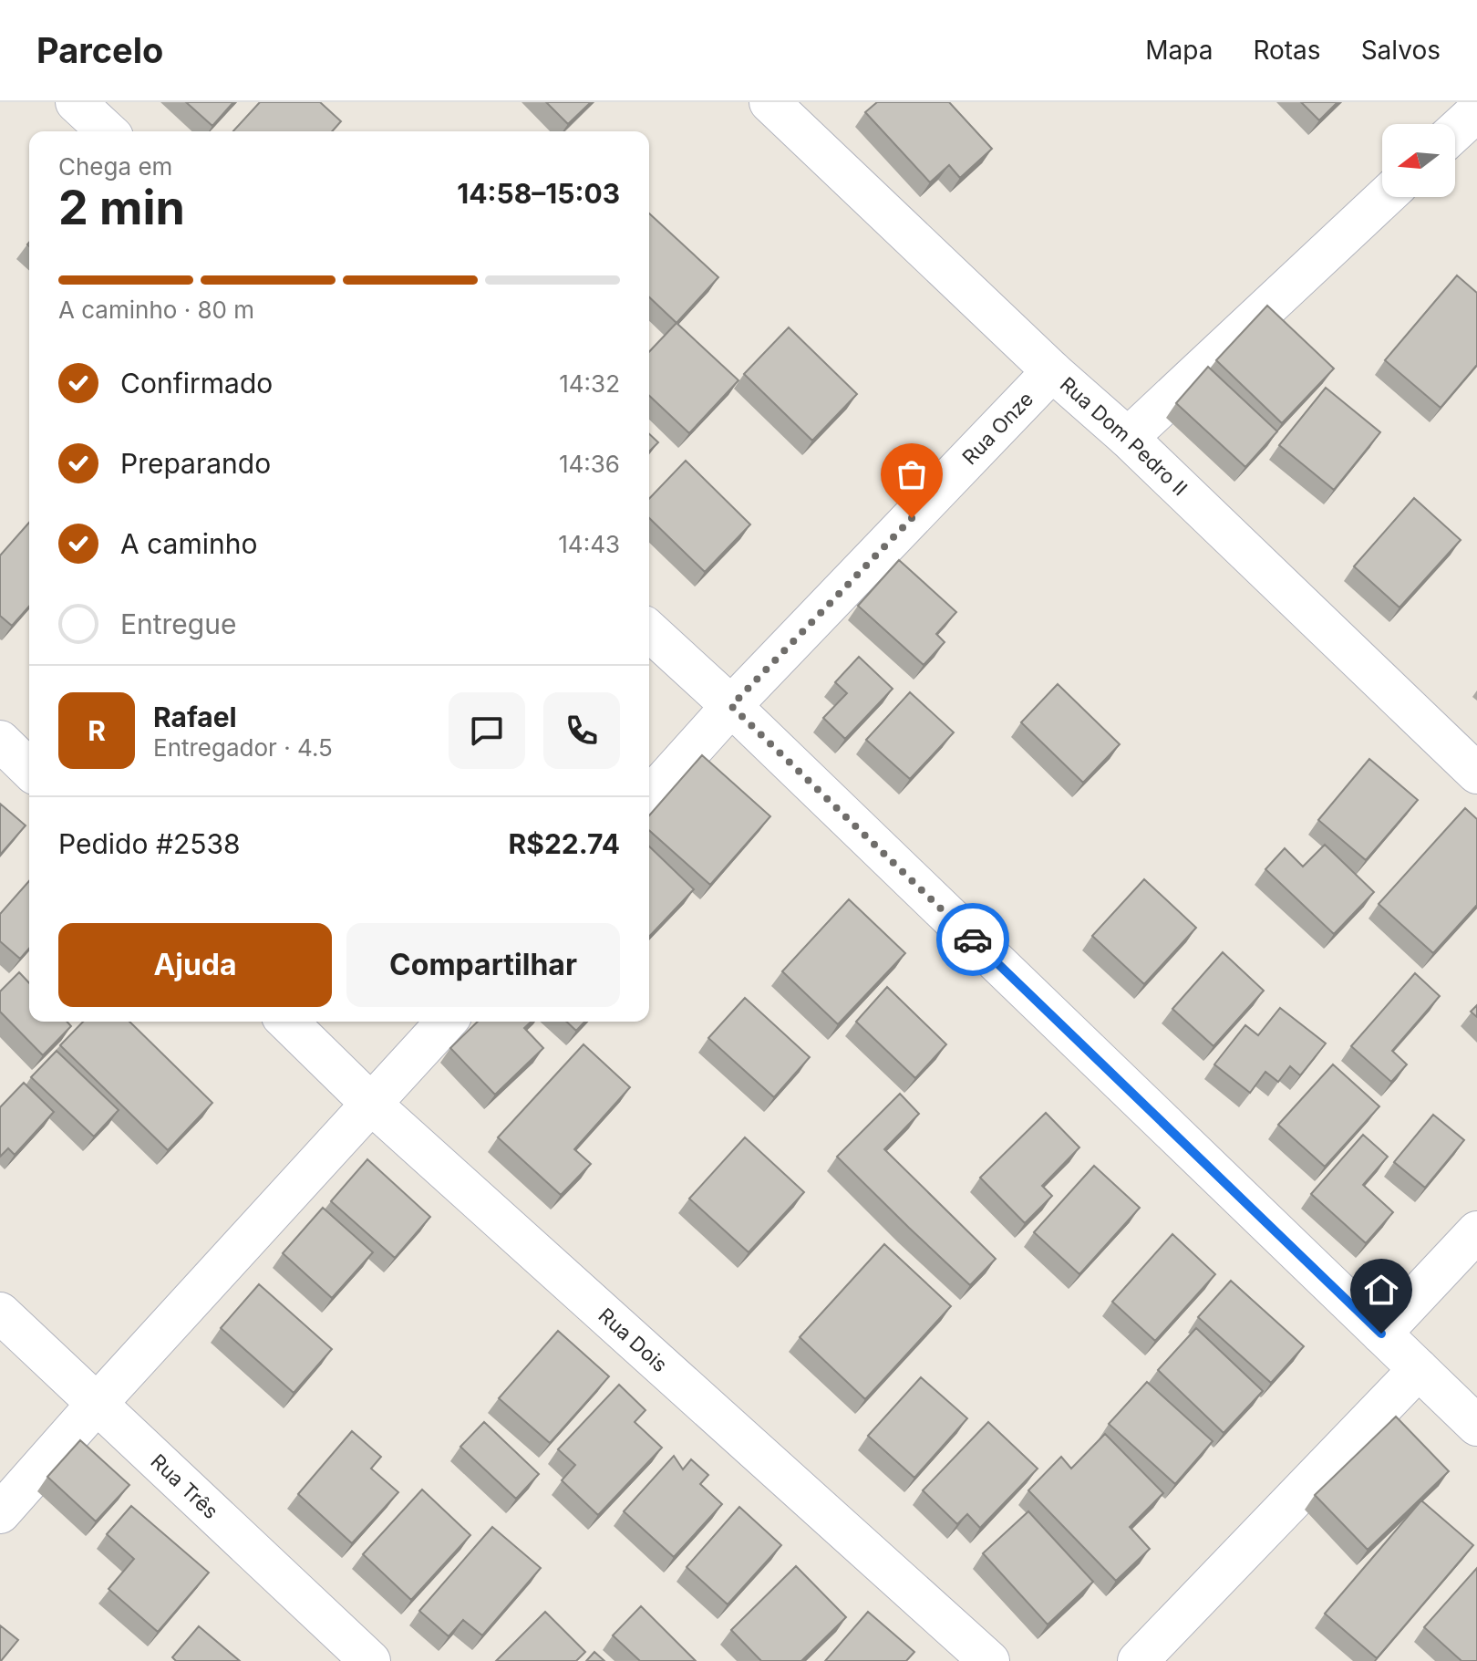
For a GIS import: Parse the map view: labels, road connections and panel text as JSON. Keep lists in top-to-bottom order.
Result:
{
  "streets": {
    "street": [
      "Rua Onze",
      "Rua Dom Pedro II",
      "Rua Dois",
      "Rua Três"
    ]
  },
  "crossings": [
    ["Rua Onze", "Rua Dom Pedro II"]
  ],
  "north": "left",
  "page": {
    "header": "Parcelo",
    "nav": ["Mapa", "Rotas", "Salvos"],
    "heading": ["2 min", "Chega em", "14:58–15:03"],
    "panel": [
      "Rafael",
      "Entregador · 4.5",
      "Pedido #2538",
      "R$22.74"
    ],
    "bar": "A caminho · 80 m",
    "list": [
      ["Confirmado", "14:32"],
      ["Preparando", "14:36"],
      ["A caminho", "14:43"],
      "Entregue"
    ],
    "round": "R",
    "buttons": ["Ajuda", "Compartilhar"]
  }
}
